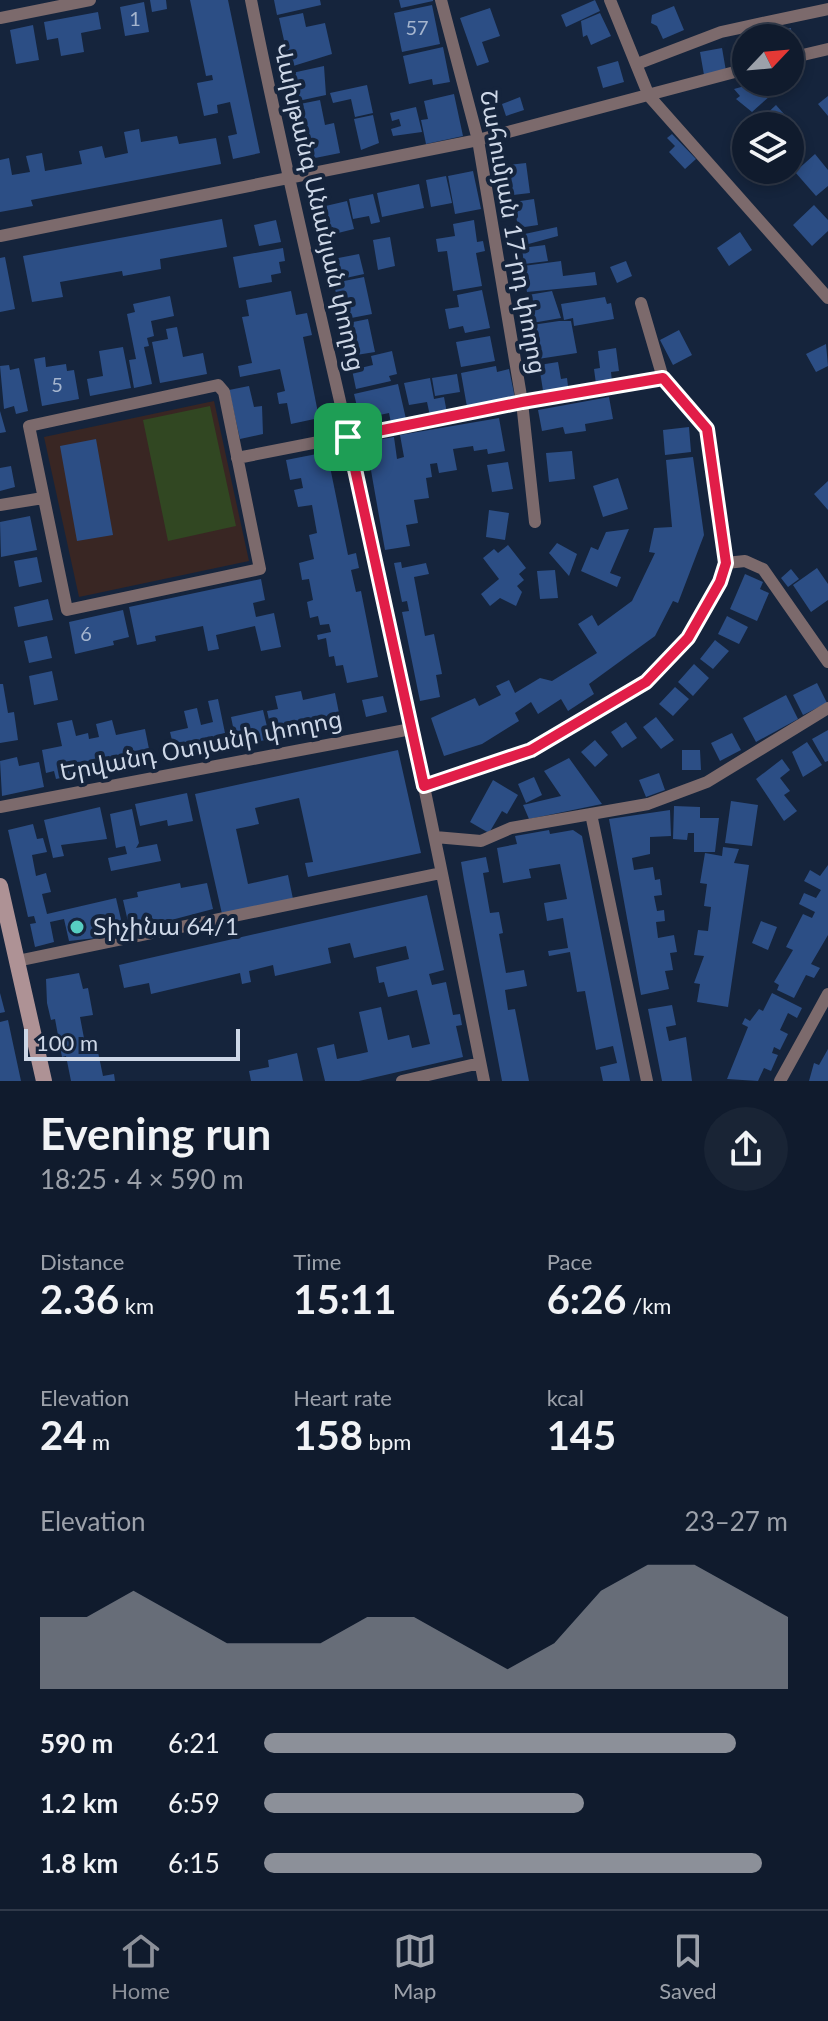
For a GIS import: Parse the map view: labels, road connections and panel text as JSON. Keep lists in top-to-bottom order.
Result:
{
  "streets": {
    "street": ["Վախթանգ Անանյան փողոց", "Շահումյան 17-րդ փողոց", "Երվանդ Օտյանի փողոց"]
  },
  "crossings": [
    ["Վախթանգ Անանյան փողոց", "Երվանդ Օտյանի փողոց"]
  ],
  "places": ["Տիչինա 64/1"],
  "house_numbers": [
    "1",
    "57",
    "5",
    "6"
  ],
  "scale_bar": "100 m",
  "north": "top right",
  "page": {
    "scale": "100 m",
    "heading": ["Evening run", "18:25 · 4 × 590 m"],
    "stats": [
      ["Distance", "2.36 km"],
      ["Time", "15:11"],
      ["Pace", "6:26 /km"],
      ["Elevation", "24 m"],
      ["Heart rate", "158 bpm"],
      ["kcal", "145"]
    ],
    "chart": ["Elevation", "23–27 m"],
    "list": [
      {
        "name": "590 m",
        "note": "6:21"
      },
      {
        "name": "1.2 km",
        "note": "6:59"
      },
      {
        "name": "1.8 km",
        "note": "6:15"
      }
    ],
    "tabs": ["Home", "Map", "Saved"]
  }
}
